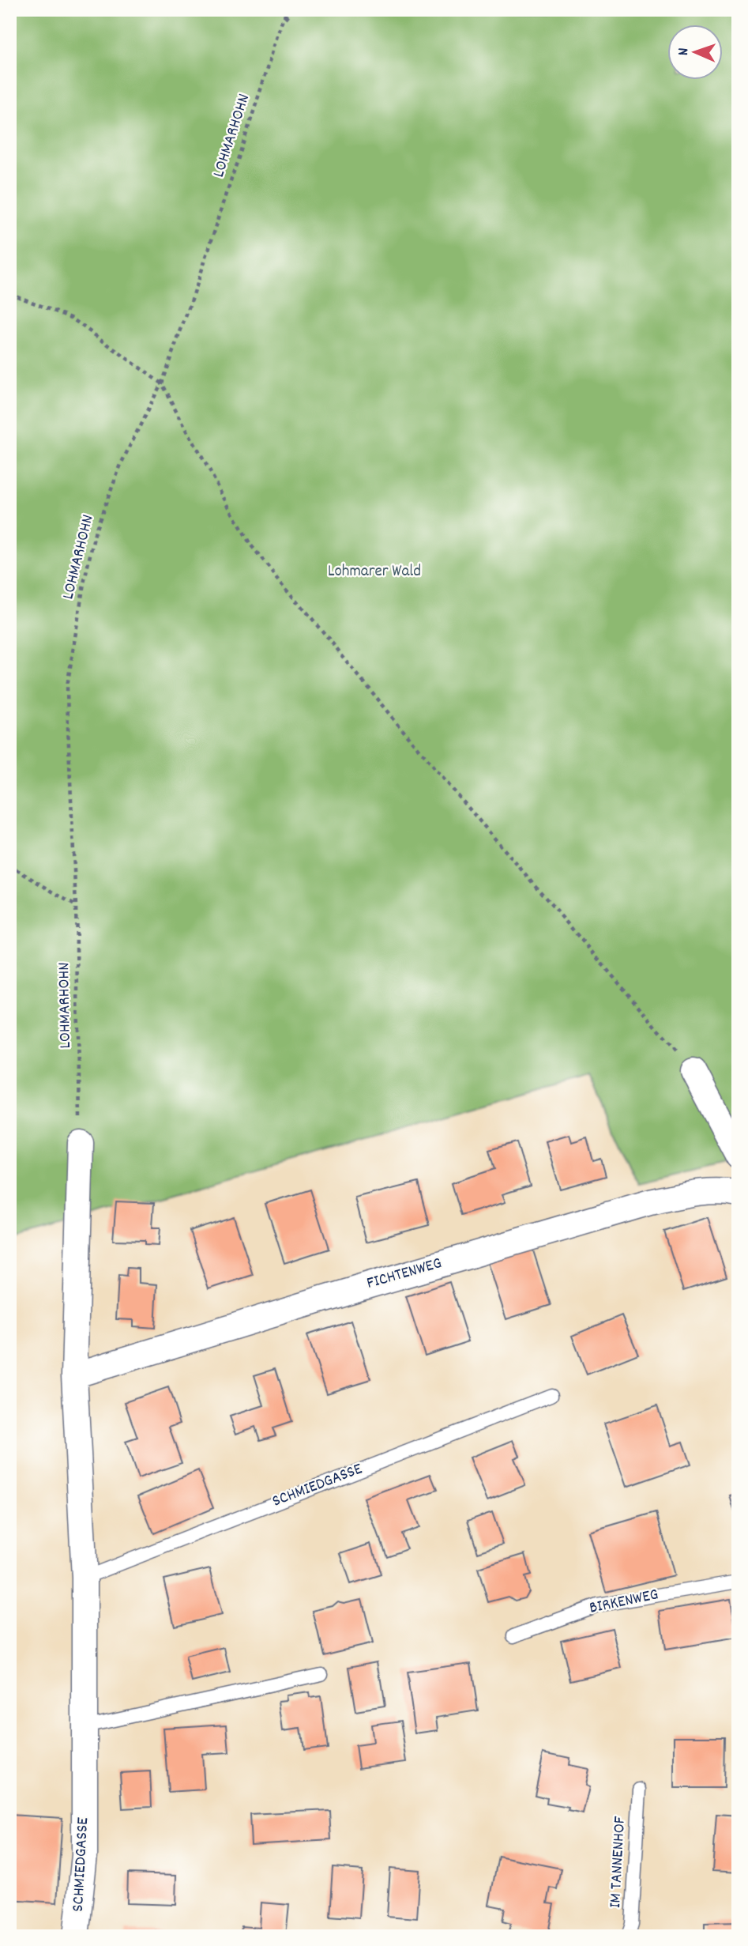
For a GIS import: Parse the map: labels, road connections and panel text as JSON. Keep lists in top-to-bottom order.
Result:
{
  "streets": {
    "street": ["FICHTENWEG", "SCHMIEDGASSE"],
    "lane": ["BIRKENWEG", "IM TANNENHOF"],
    "path": ["LOHMARHOHN"]
  },
  "crossings": [
    ["LOHMARHOHN", "SCHMIEDGASSE"],
    ["FICHTENWEG", "SCHMIEDGASSE"]
  ],
  "parks": ["Lohmarer Wald"],
  "north": "left"
}
